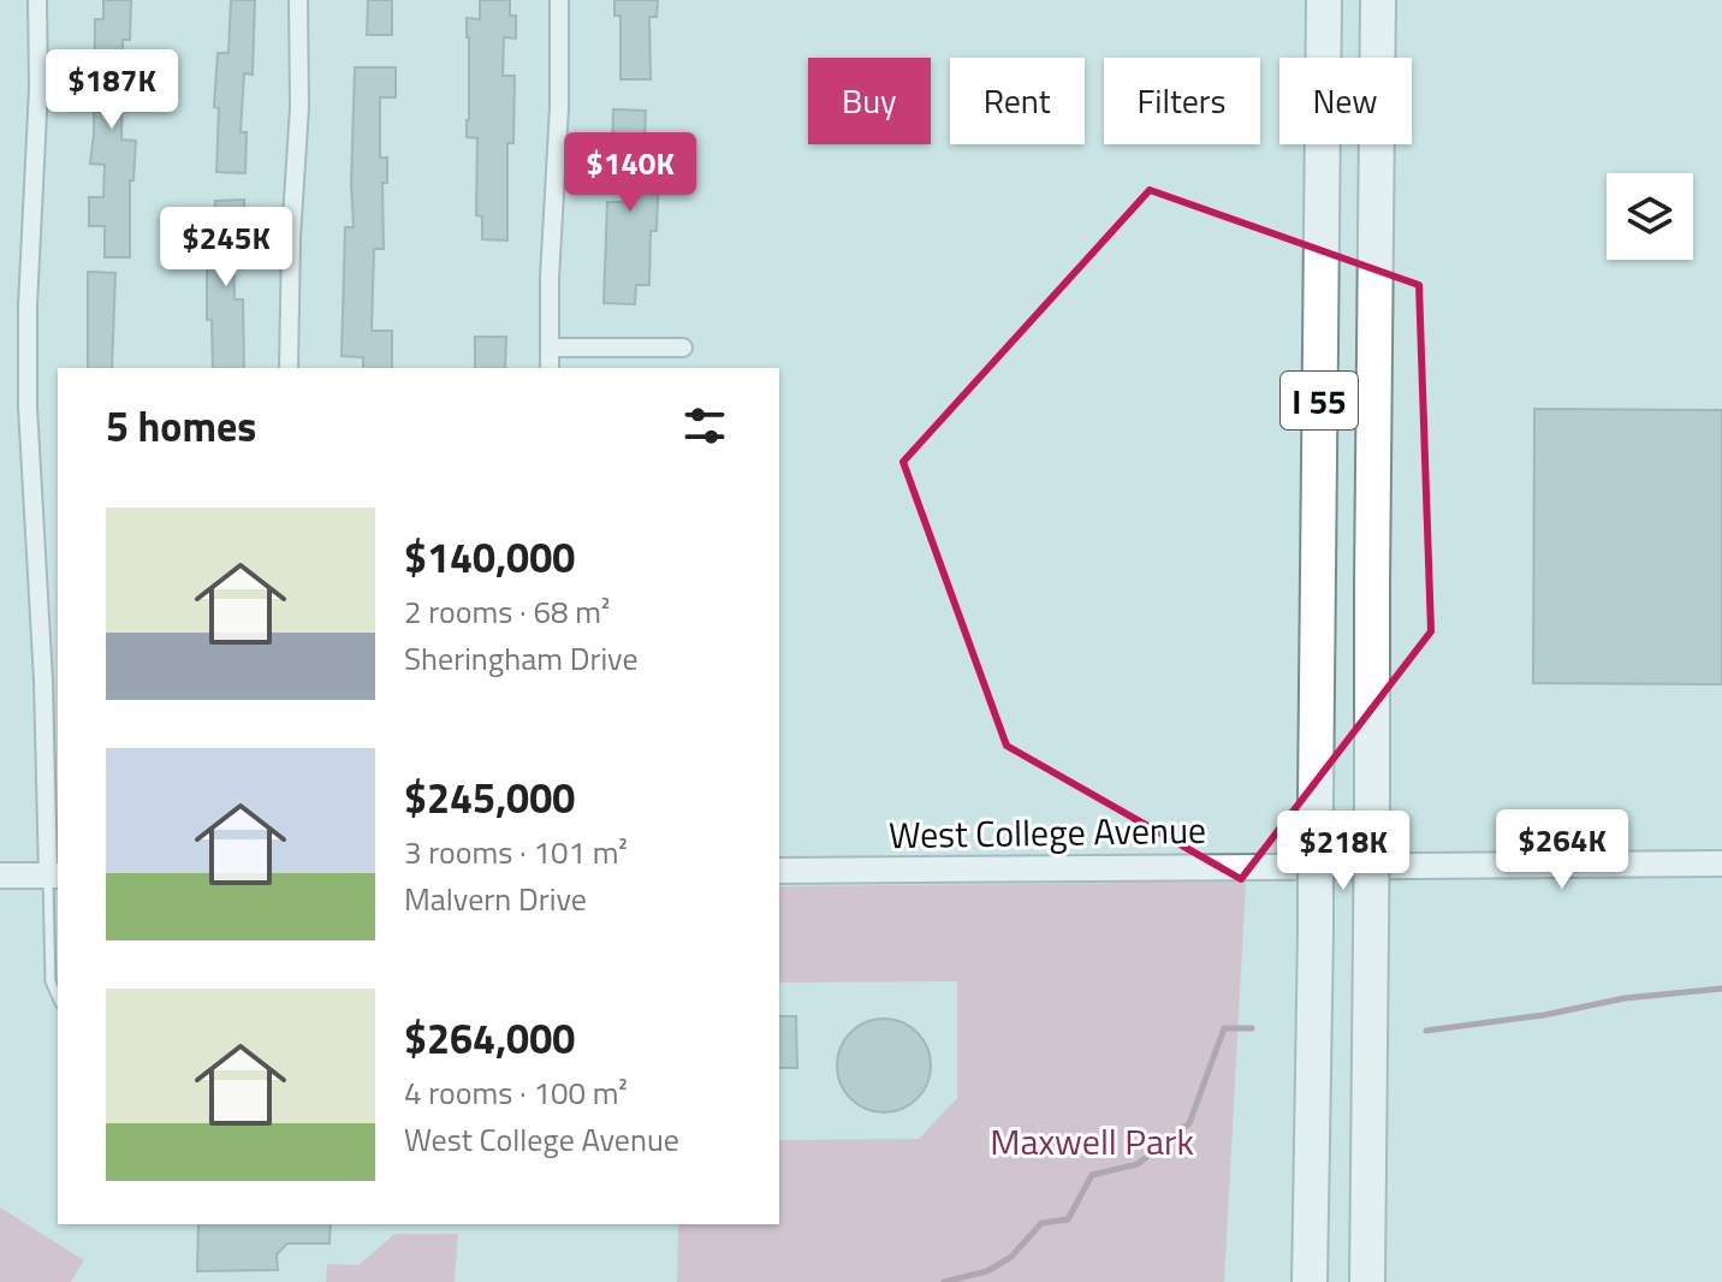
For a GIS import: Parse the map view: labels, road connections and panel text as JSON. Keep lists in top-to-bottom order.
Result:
{
  "streets": {
    "highway": ["I 55"],
    "main road": ["West College Avenue"]
  },
  "parks": ["Maxwell Park"],
  "page": {
    "price": [
      "$187K",
      "$140K",
      "$245K",
      "$264K",
      "$218K"
    ],
    "chip": [
      "Buy",
      "Rent",
      "Filters",
      "New"
    ],
    "heading": "5 homes",
    "list": [
      {
        "name": "$140,000",
        "note": "2 rooms · 68 m² · Sheringham Drive"
      },
      {
        "name": "$245,000",
        "note": "3 rooms · 101 m² · Malvern Drive"
      },
      {
        "name": "$264,000",
        "note": "4 rooms · 100 m² · West College Avenue"
      }
    ]
  }
}
